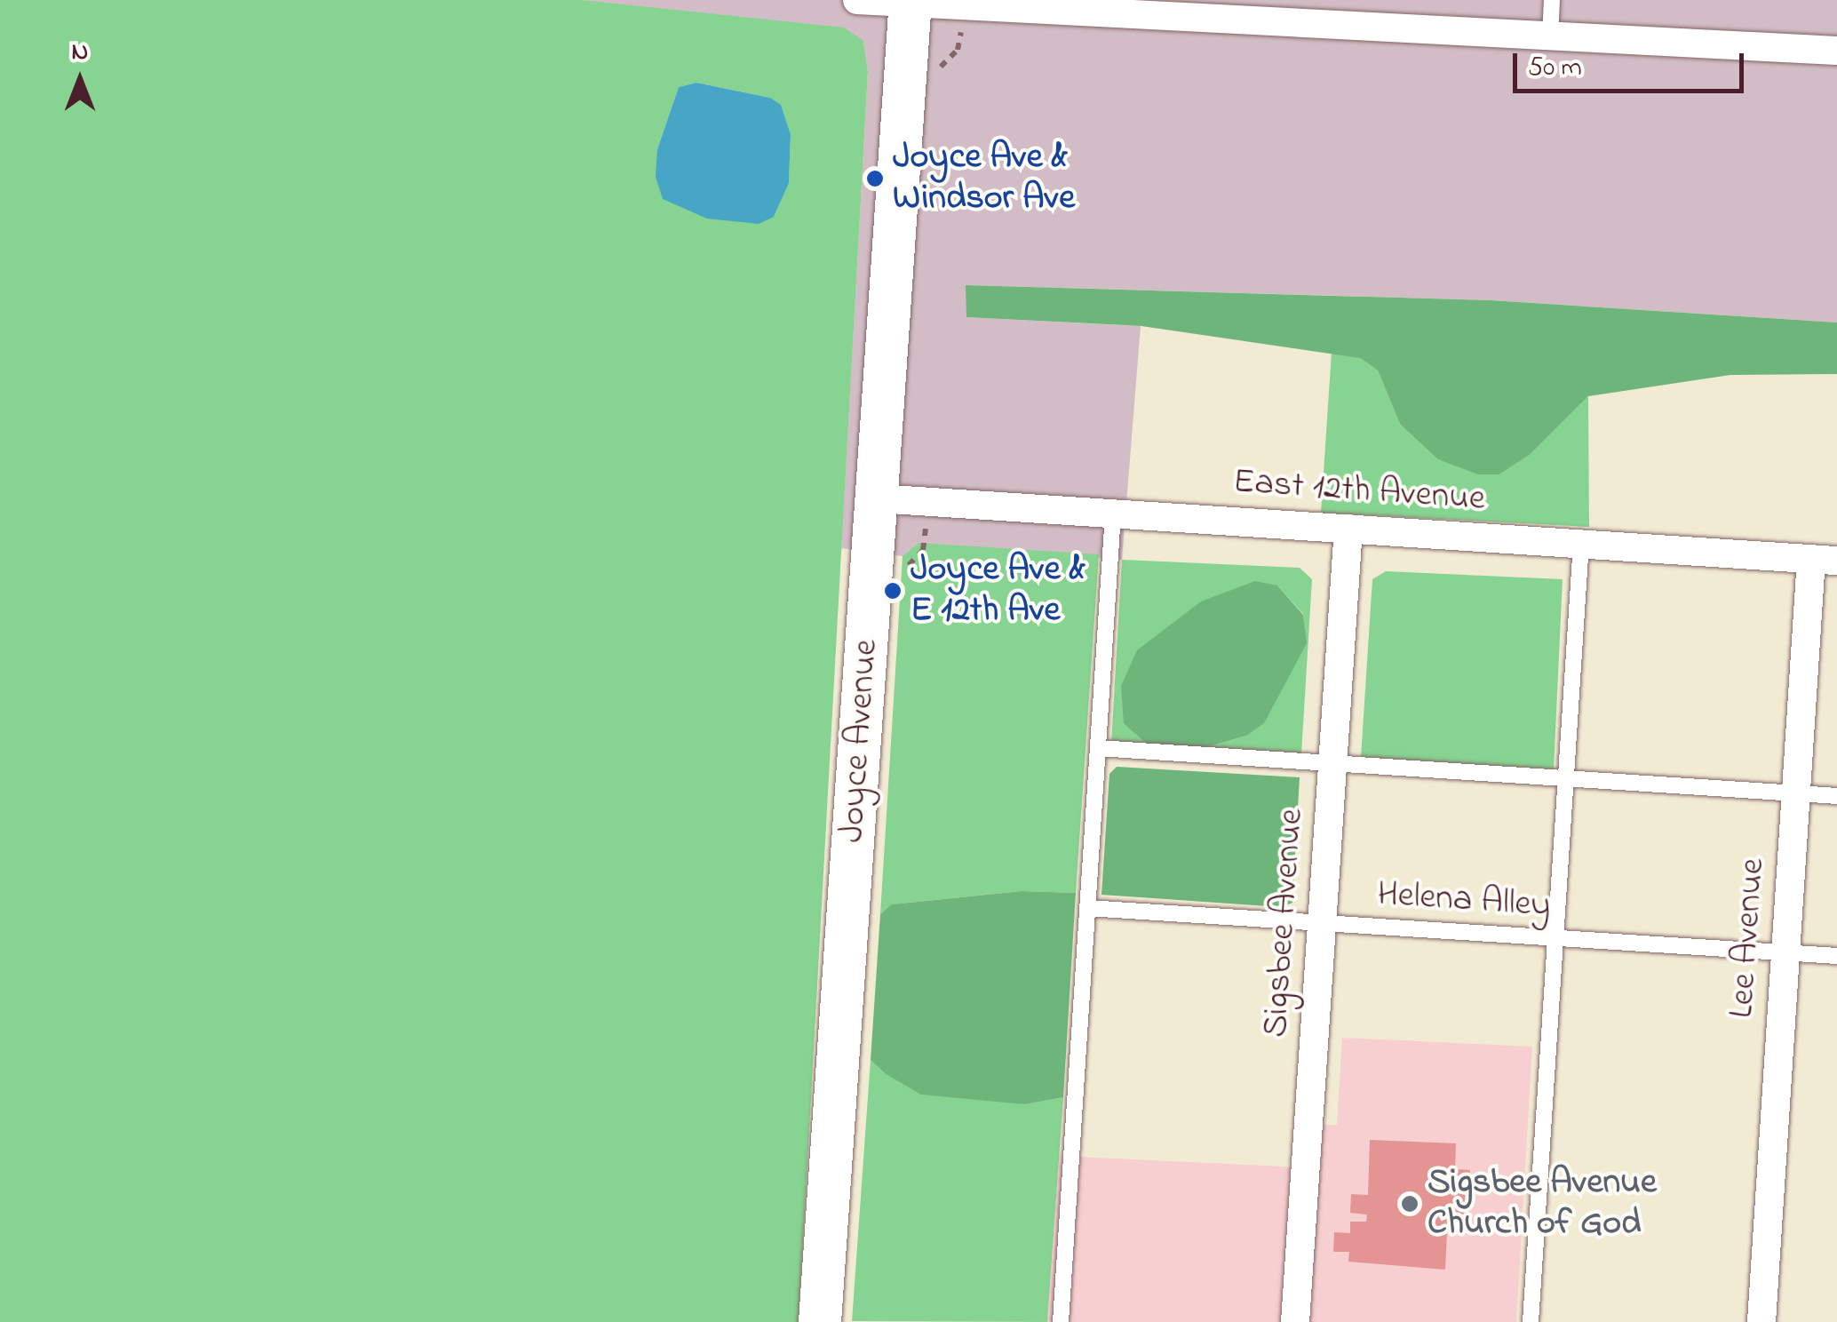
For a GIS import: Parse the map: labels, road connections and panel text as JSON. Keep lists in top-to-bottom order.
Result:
{
  "streets": {
    "street": [
      "East 12th Avenue",
      "Joyce Avenue",
      "Sigsbee Avenue",
      "Lee Avenue"
    ],
    "lane": ["Helena Alley"]
  },
  "crossings": [
    ["East 12th Avenue", "Joyce Avenue"],
    ["East 12th Avenue", "Sigsbee Avenue"],
    ["East 12th Avenue", "Lee Avenue"],
    ["Helena Alley", "Sigsbee Avenue"],
    ["Helena Alley", "Lee Avenue"]
  ],
  "places": ["Joyce Ave & Windsor Ave", "Joyce Ave & E 12th Ave", "Sigsbee Avenue Church of God"],
  "scale_bar": "50 m",
  "north": "top"
}
